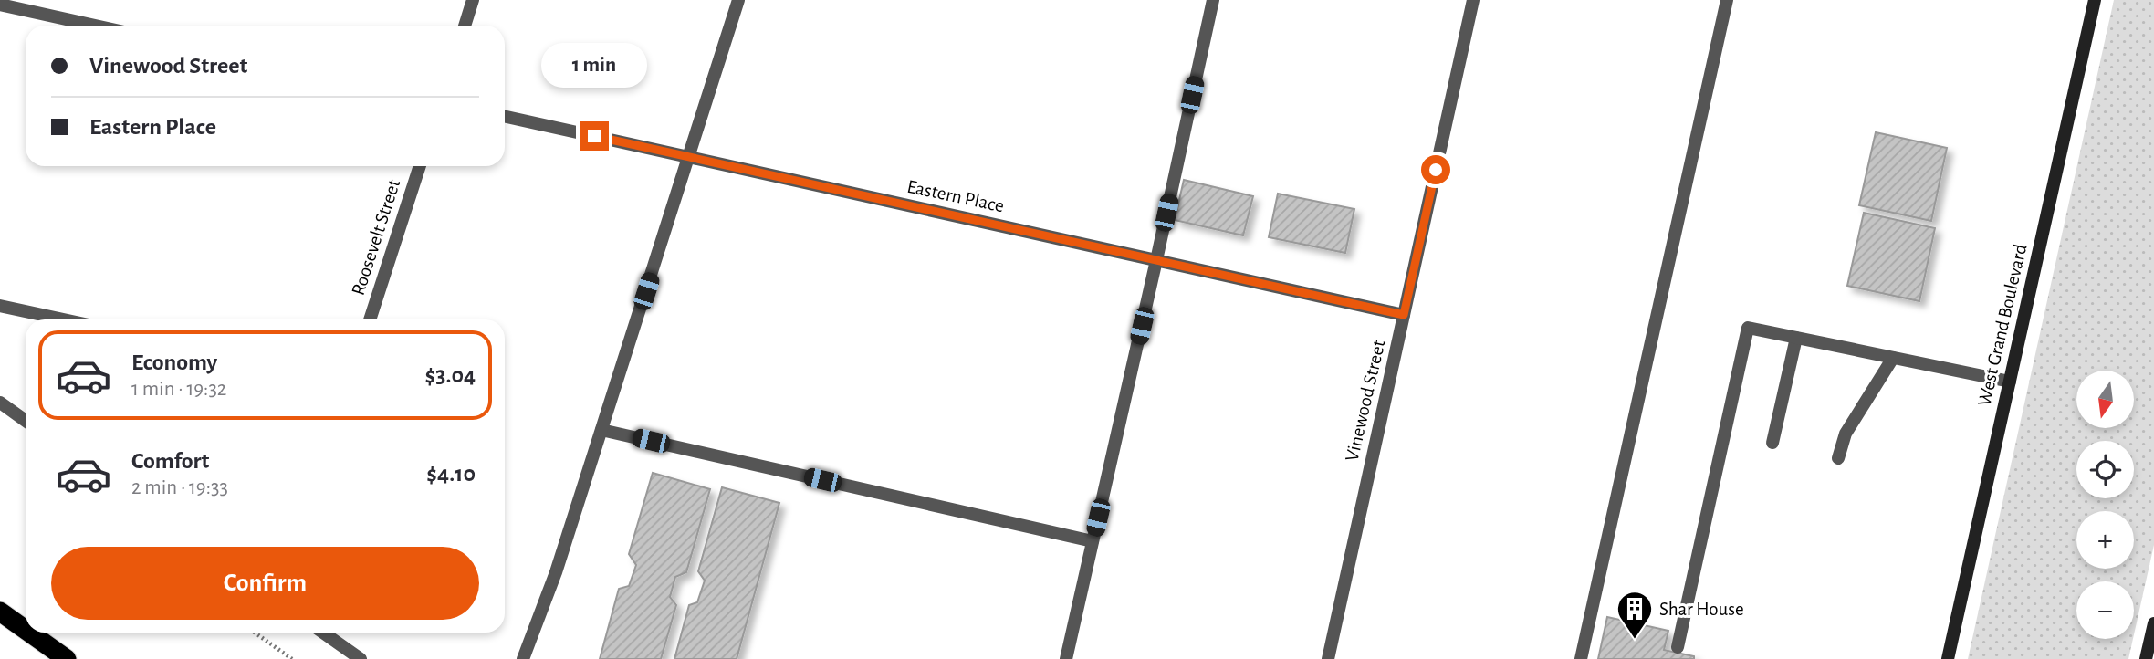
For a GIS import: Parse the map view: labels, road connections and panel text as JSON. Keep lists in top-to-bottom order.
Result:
{
  "streets": {
    "main road": ["West Grand Boulevard"],
    "street": ["Eastern Place", "Roosevelt Street", "Vinewood Street"]
  },
  "crossings": [
    ["Eastern Place", "Vinewood Street"]
  ],
  "places": {
    "building": ["Shar House"]
  },
  "north": "bottom",
  "page": {
    "banner": ["Vinewood Street", "Eastern Place"],
    "bubble": "1 min",
    "list": [
      {
        "name": "Economy",
        "note": "1 min · 19:32",
        "value": "$3.04"
      },
      {
        "name": "Comfort",
        "note": "2 min · 19:33",
        "value": "$4.10"
      }
    ],
    "map_buttons": ["+", "−"],
    "buttons": "Confirm"
  }
}
